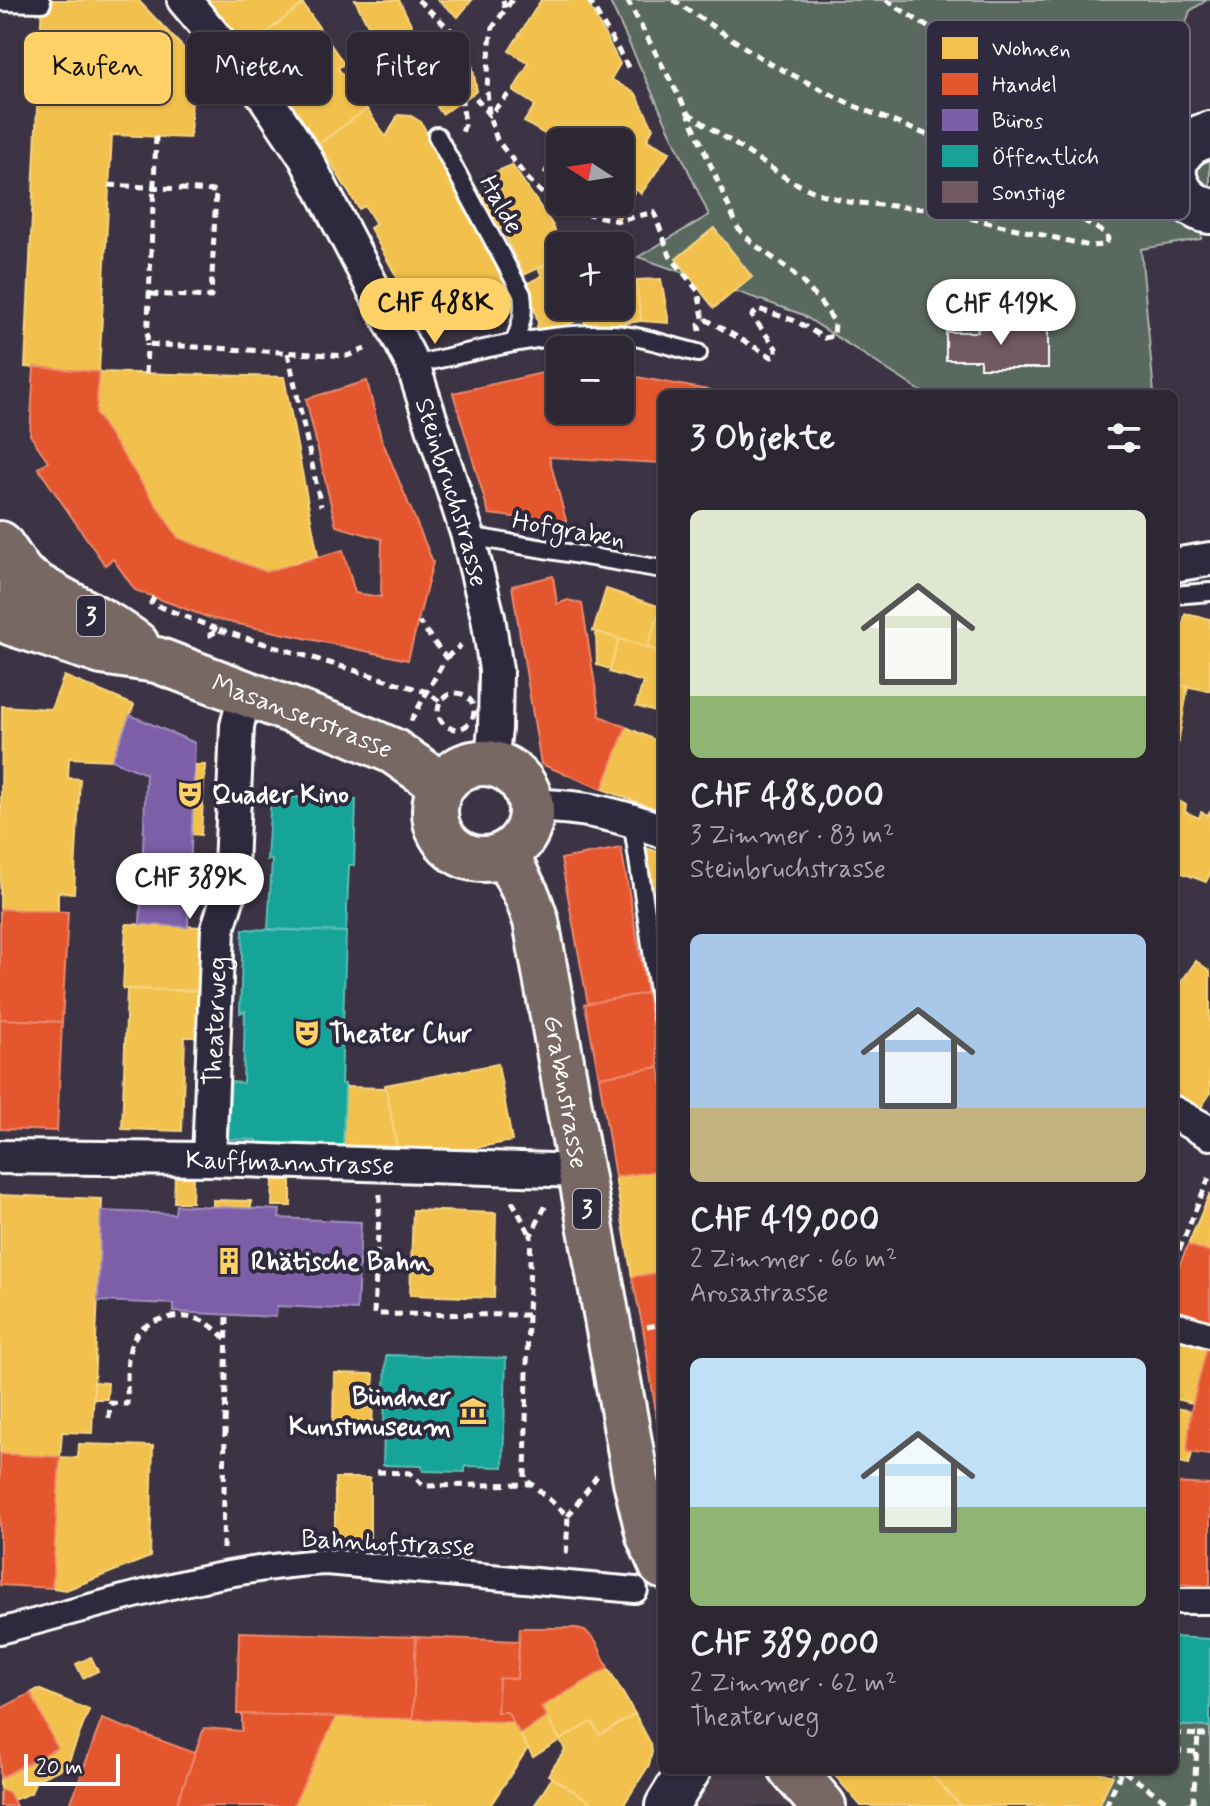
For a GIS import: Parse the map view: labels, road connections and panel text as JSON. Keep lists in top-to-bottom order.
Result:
{
  "streets": {
    "main road": ["3", "Masanserstrasse", "Grabenstrasse"],
    "street": [
      "Steinbruchstrasse",
      "Theaterweg",
      "Kauffmannstrasse",
      "Bahnhofstrasse"
    ],
    "lane": ["Halde", "Hofgraben"]
  },
  "crossings": [
    ["Steinbruchstrasse", "Hofgraben"],
    ["Steinbruchstrasse", "Masanserstrasse"],
    ["Steinbruchstrasse", "Grabenstrasse"],
    ["Masanserstrasse", "Theaterweg"],
    ["Masanserstrasse", "Grabenstrasse"],
    ["Theaterweg", "Kauffmannstrasse"],
    ["Grabenstrasse", "Kauffmannstrasse"],
    ["Grabenstrasse", "Bahnhofstrasse"]
  ],
  "places": {
    "theatre": ["Quader Kino", "Theater Chur"],
    "building": ["Rhätische Bahn"],
    "museum": ["Bündner Kunstmuseum"]
  },
  "legend": [
    "Wohnen",
    "Handel",
    "Büros",
    "Öffentlich",
    "Sonstige"
  ],
  "scale_bar": "20 m",
  "north": "left",
  "page": {
    "chip": ["Kaufen", "Mieten", "Filter"],
    "map_buttons": ["+", "−"],
    "price": ["CHF 488K", "CHF 419K", "CHF 389K"],
    "heading": "3 Objekte",
    "list": [
      {
        "name": "CHF 488,000",
        "note": "3 Zimmer · 83 m² · Steinbruchstrasse"
      },
      {
        "name": "CHF 419,000",
        "note": "2 Zimmer · 66 m² · Arosastrasse"
      },
      {
        "name": "CHF 389,000",
        "note": "2 Zimmer · 62 m² · Theaterweg"
      }
    ],
    "scale": "20 m"
  }
}
